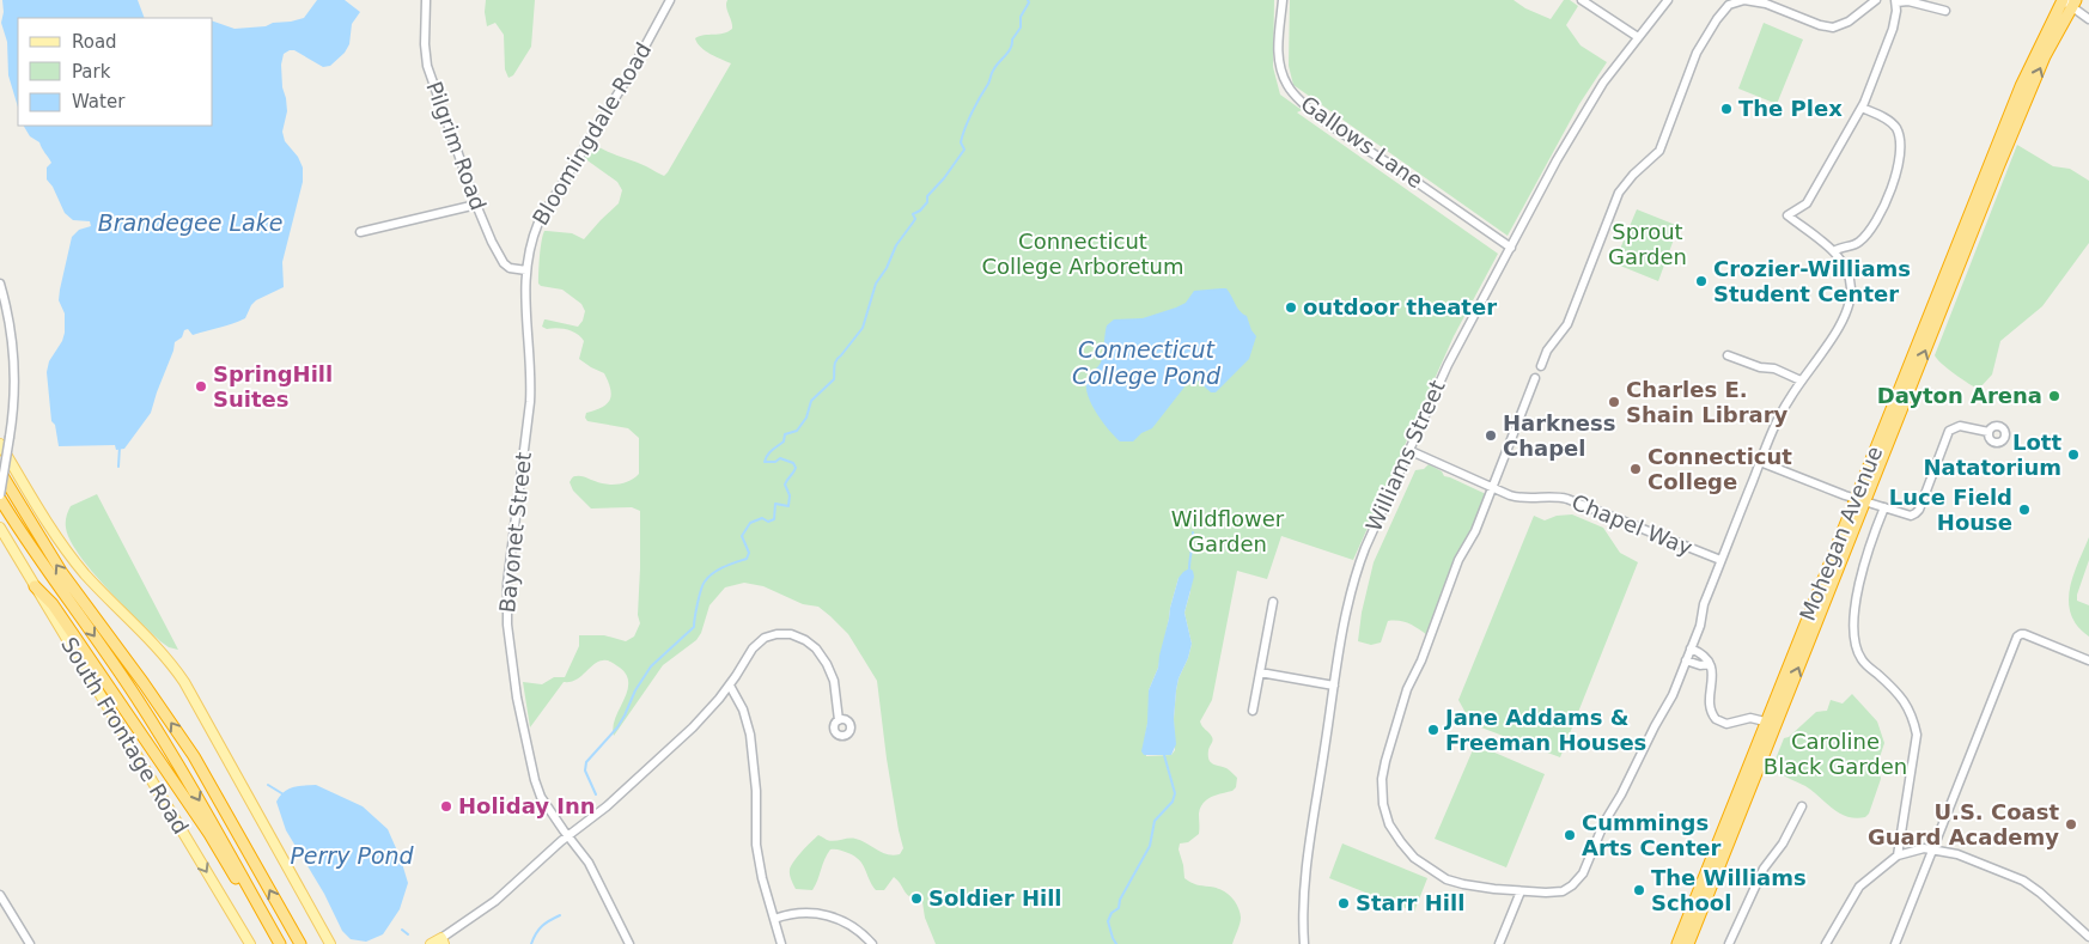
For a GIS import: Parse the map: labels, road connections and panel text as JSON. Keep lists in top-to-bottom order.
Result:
{
  "streets": {
    "highway": ["Mohegan Avenue"],
    "main road": ["South Frontage Road"],
    "street": [
      "Bloomingdale Road",
      "Gallows Lane",
      "Pilgrim Road",
      "Williams Street",
      "Chapel Way",
      "Bayonet Street"
    ]
  },
  "crossings": [
    ["Bloomingdale Road", "Pilgrim Road"],
    ["Bloomingdale Road", "Bayonet Street"],
    ["Gallows Lane", "Williams Street"],
    ["Pilgrim Road", "Bayonet Street"],
    ["Williams Street", "Chapel Way"]
  ],
  "water": ["Brandegee Lake", "Connecticut College Pond", "Perry Pond"],
  "parks": [
    "Sprout Garden",
    "Connecticut College Arboretum",
    "Wildflower Garden",
    "Caroline Black Garden"
  ],
  "places": [
    "The Plex",
    "Crozier-Williams Student Center",
    "outdoor theater",
    "SpringHill Suites",
    "Dayton Arena",
    "Charles E. Shain Library",
    "Harkness Chapel",
    "Lott Natatorium",
    "Connecticut College",
    "Luce Field House",
    "Jane Addams & Freeman Houses",
    "Holiday Inn",
    "U.S. Coast Guard Academy",
    "Cummings Arts Center",
    "The Williams School",
    "Soldier Hill",
    "Starr Hill"
  ],
  "legend": ["Road", "Park", "Water"]
}
